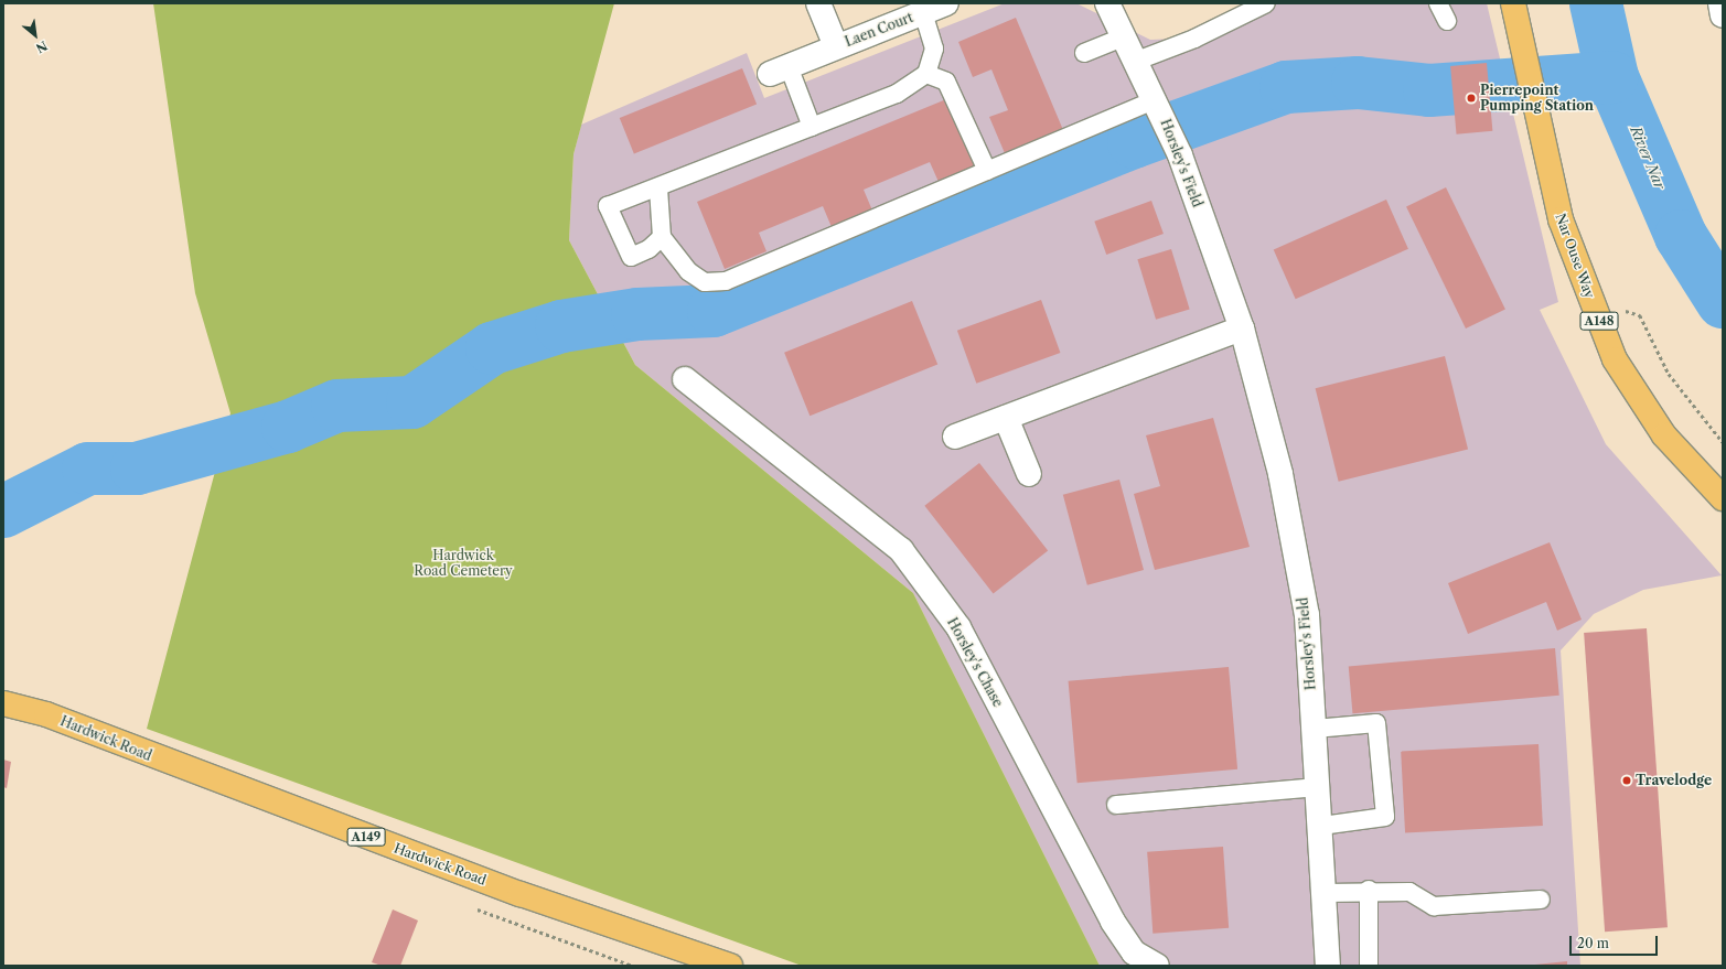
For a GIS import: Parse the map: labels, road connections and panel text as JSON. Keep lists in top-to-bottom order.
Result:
{
  "streets": {
    "main road": [
      "Nar Ouse Way",
      "A148",
      "Hardwick Road",
      "A149"
    ],
    "street": ["Laen Court", "Horsley's Field", "Horsley's Chase"]
  },
  "water": ["River Nar"],
  "parks": ["Hardwick Road Cemetery"],
  "places": ["Pierrepoint Pumping Station", "Travelodge"],
  "scale_bar": "20 m",
  "north": "bottom right"
}
